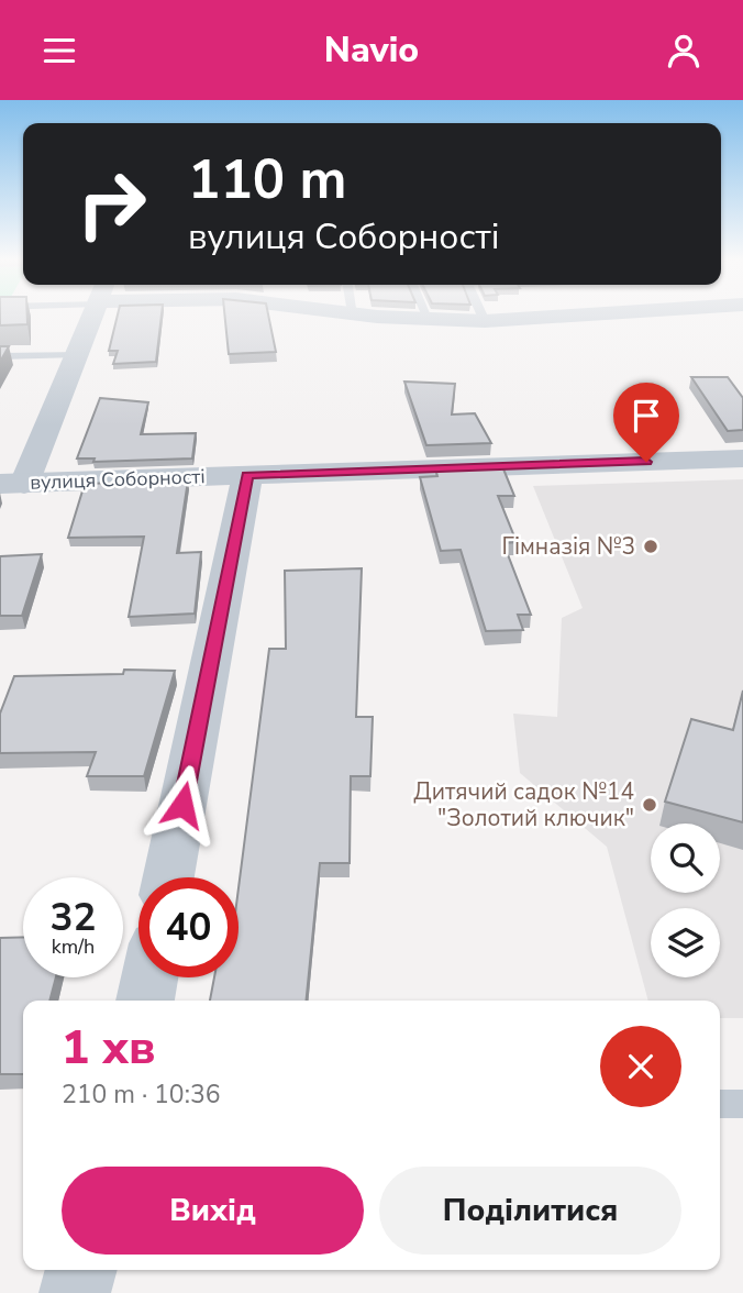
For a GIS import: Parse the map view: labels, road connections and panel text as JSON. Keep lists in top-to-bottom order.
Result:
{
  "streets": {
    "street": ["вулиця Соборності"]
  },
  "places": ["Гімназія №3", "Дитячий садок №14 \"Золотий ключик\""],
  "page": {
    "header": "Navio",
    "turn": ["110 m", "вулиця Соборності"],
    "speed": "32 km/h",
    "limit": "40",
    "heading": ["1 хв", "210 m · 10:36"],
    "buttons": ["Вихід", "Поділитися"]
  }
}
